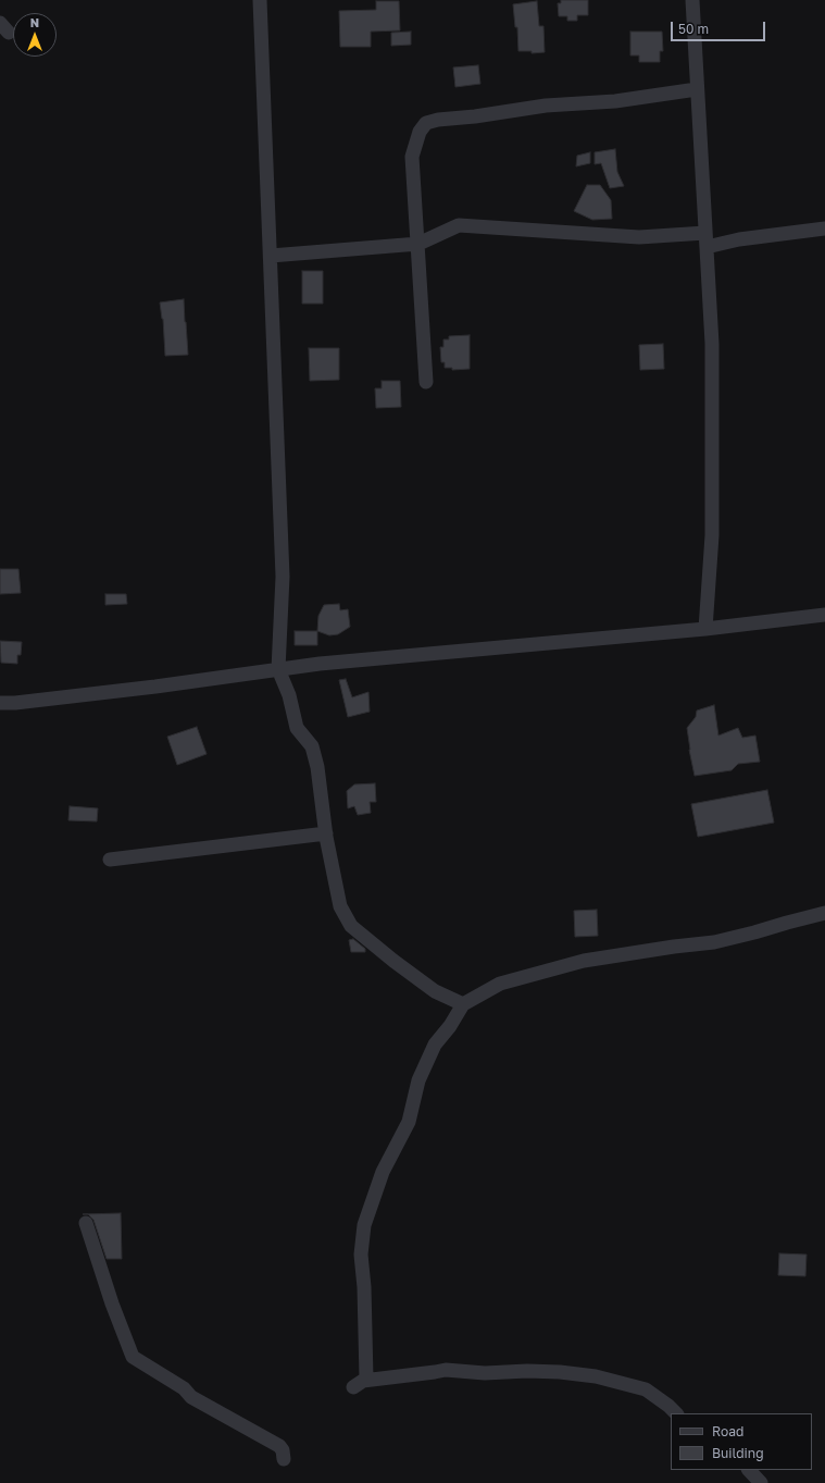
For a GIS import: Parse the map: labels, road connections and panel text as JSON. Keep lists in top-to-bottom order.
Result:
{
  "legend": ["Road", "Building"],
  "scale_bar": "50 m",
  "north": "top"
}
